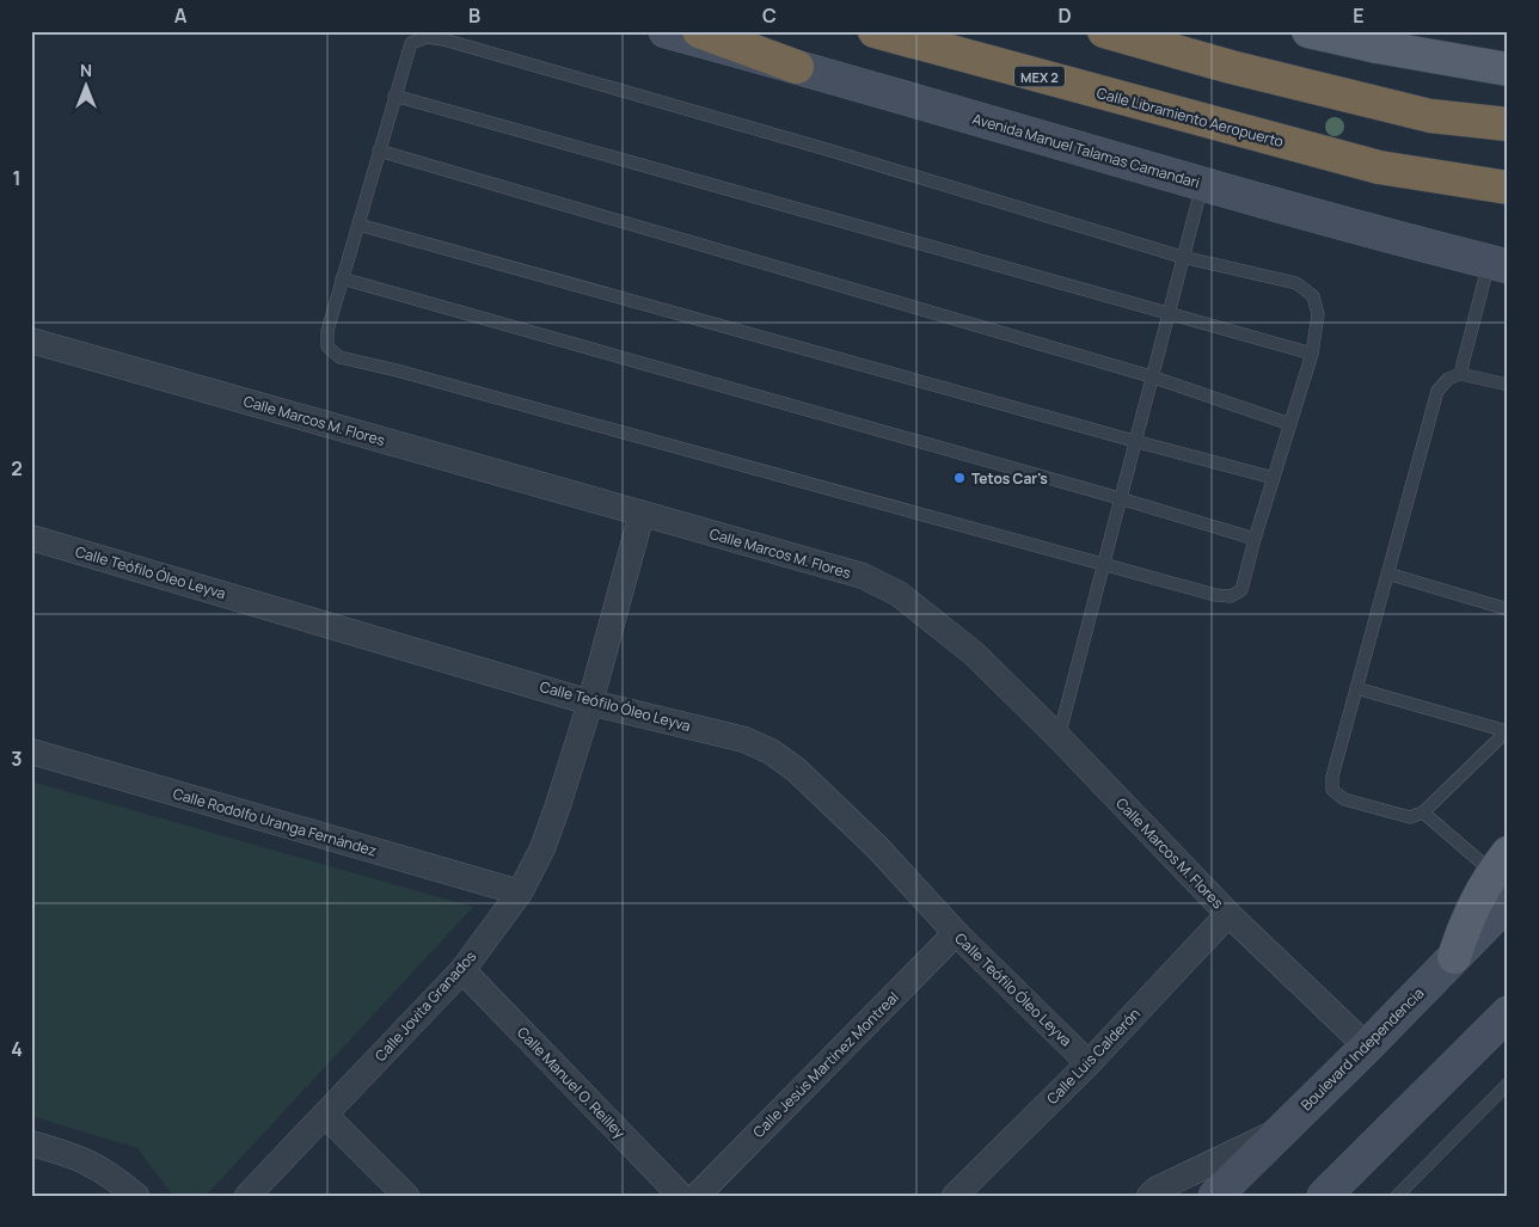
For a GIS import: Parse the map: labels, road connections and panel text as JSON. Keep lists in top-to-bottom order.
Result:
{
  "streets": {
    "highway": ["MEX 2", "Calle Libramiento Aeropuerto"],
    "main road": ["Avenida Manuel Talamas Camandari", "Boulevard Independencia"],
    "street": [
      "Calle Marcos M. Flores",
      "Calle Teófilo Óleo Leyva",
      "Calle Rodolfo Uranga Fernández",
      "Calle Jovita Granados",
      "Calle Luis Calderón",
      "Calle Jesús Martínez Montreal",
      "Calle Manuel O. Reilley"
    ]
  },
  "crossings": [
    ["Calle Marcos M. Flores", "Calle Jovita Granados"],
    ["Calle Marcos M. Flores", "Boulevard Independencia"],
    ["Calle Marcos M. Flores", "Calle Luis Calderón"],
    ["Calle Teófilo Óleo Leyva", "Calle Jovita Granados"],
    ["Calle Teófilo Óleo Leyva", "Calle Luis Calderón"],
    ["Calle Teófilo Óleo Leyva", "Calle Jesús Martínez Montreal"],
    ["Calle Rodolfo Uranga Fernández", "Calle Jovita Granados"],
    ["Calle Jovita Granados", "Calle Manuel O. Reilley"]
  ],
  "places": ["Tetos Car's"],
  "north": "top",
  "grid": {
    "columns": [
      "A",
      "B",
      "C",
      "D",
      "E"
    ],
    "rows": [
      "1",
      "2",
      "3",
      "4"
    ]
  }
}
